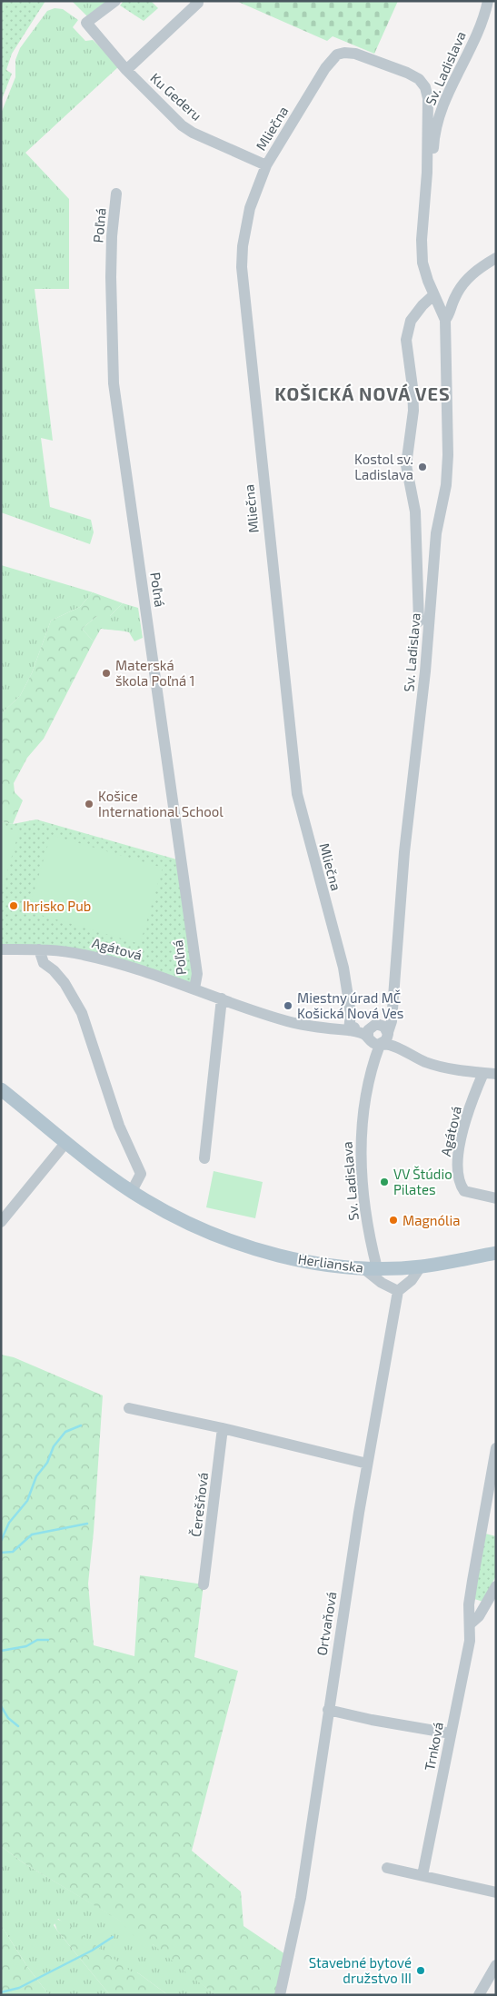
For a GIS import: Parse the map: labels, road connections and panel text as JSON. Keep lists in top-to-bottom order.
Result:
{
  "streets": {
    "main road": ["Herlianska"],
    "street": [
      "Sv. Ladislava",
      "Ku Gederu",
      "Mliečna",
      "Poľná",
      "Agátová",
      "Čerešňová",
      "Ortvaňová",
      "Trnková"
    ]
  },
  "crossings": [
    ["Sv. Ladislava", "Mliečna"],
    ["Sv. Ladislava", "Herlianska"],
    ["Ku Gederu", "Mliečna"],
    ["Mliečna", "Agátová"],
    ["Poľná", "Agátová"]
  ],
  "districts": ["KOŠICKÁ NOVÁ VES"],
  "places": [
    "Kostol sv. Ladislava",
    "Materská škola Poľná 1",
    "Košice International School",
    "Ihrisko Pub",
    "Miestny úrad MČ Košická Nová Ves",
    "VV Štúdio Pilates",
    "Magnólia",
    "Stavebné bytové družstvo III"
  ]
}
